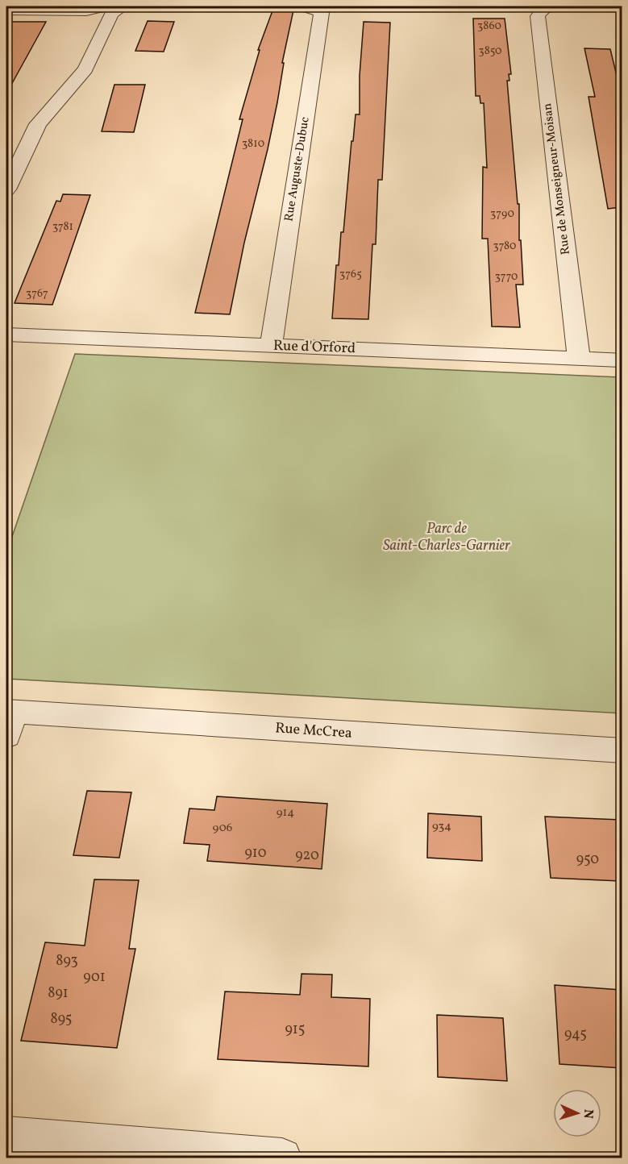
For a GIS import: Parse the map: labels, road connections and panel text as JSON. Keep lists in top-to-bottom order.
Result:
{
  "streets": {
    "street": [
      "Rue Auguste-Dubuc",
      "Rue de Monseigneur-Moisan",
      "Rue d'Orford",
      "Rue McCrea"
    ]
  },
  "crossings": [
    ["Rue Auguste-Dubuc", "Rue d'Orford"],
    ["Rue de Monseigneur-Moisan", "Rue d'Orford"]
  ],
  "parks": ["Parc de Saint-Charles-Garnier"],
  "house_numbers": [
    "3860",
    "3850",
    "3810",
    "3790",
    "3781",
    "3780",
    "3765",
    "3770",
    "3767",
    "914",
    "934",
    "906",
    "910",
    "920",
    "950",
    "893",
    "901",
    "891",
    "895",
    "915",
    "945"
  ],
  "north": "right"
}
